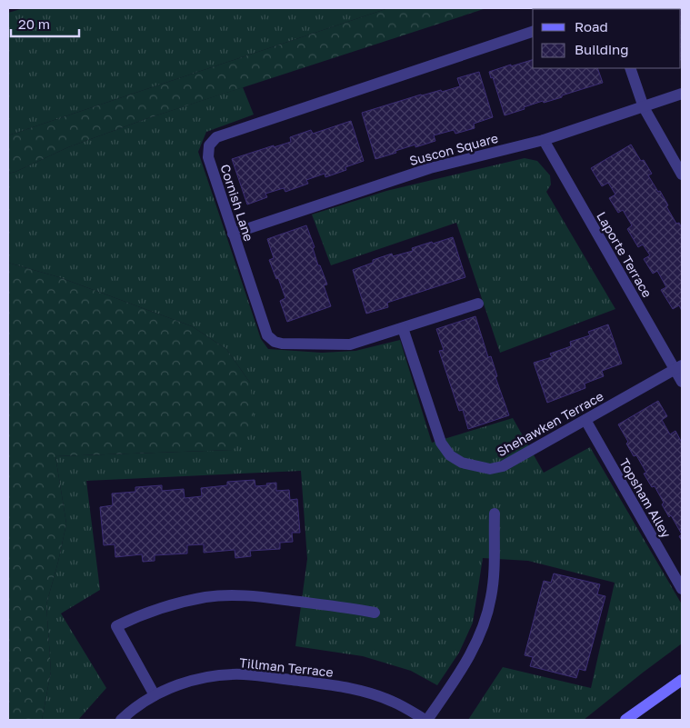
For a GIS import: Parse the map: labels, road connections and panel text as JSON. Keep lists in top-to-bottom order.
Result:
{
  "streets": {
    "street": [
      "Suscon Square",
      "Cornish Lane",
      "Laporte Terrace",
      "Shehawken Terrace",
      "Topsham Alley",
      "Tillman Terrace"
    ]
  },
  "crossings": [
    ["Suscon Square", "Cornish Lane"],
    ["Suscon Square", "Laporte Terrace"],
    ["Cornish Lane", "Shehawken Terrace"],
    ["Laporte Terrace", "Shehawken Terrace"],
    ["Shehawken Terrace", "Topsham Alley"]
  ],
  "legend": ["Road", "Building"],
  "scale_bar": "20 m"
}
